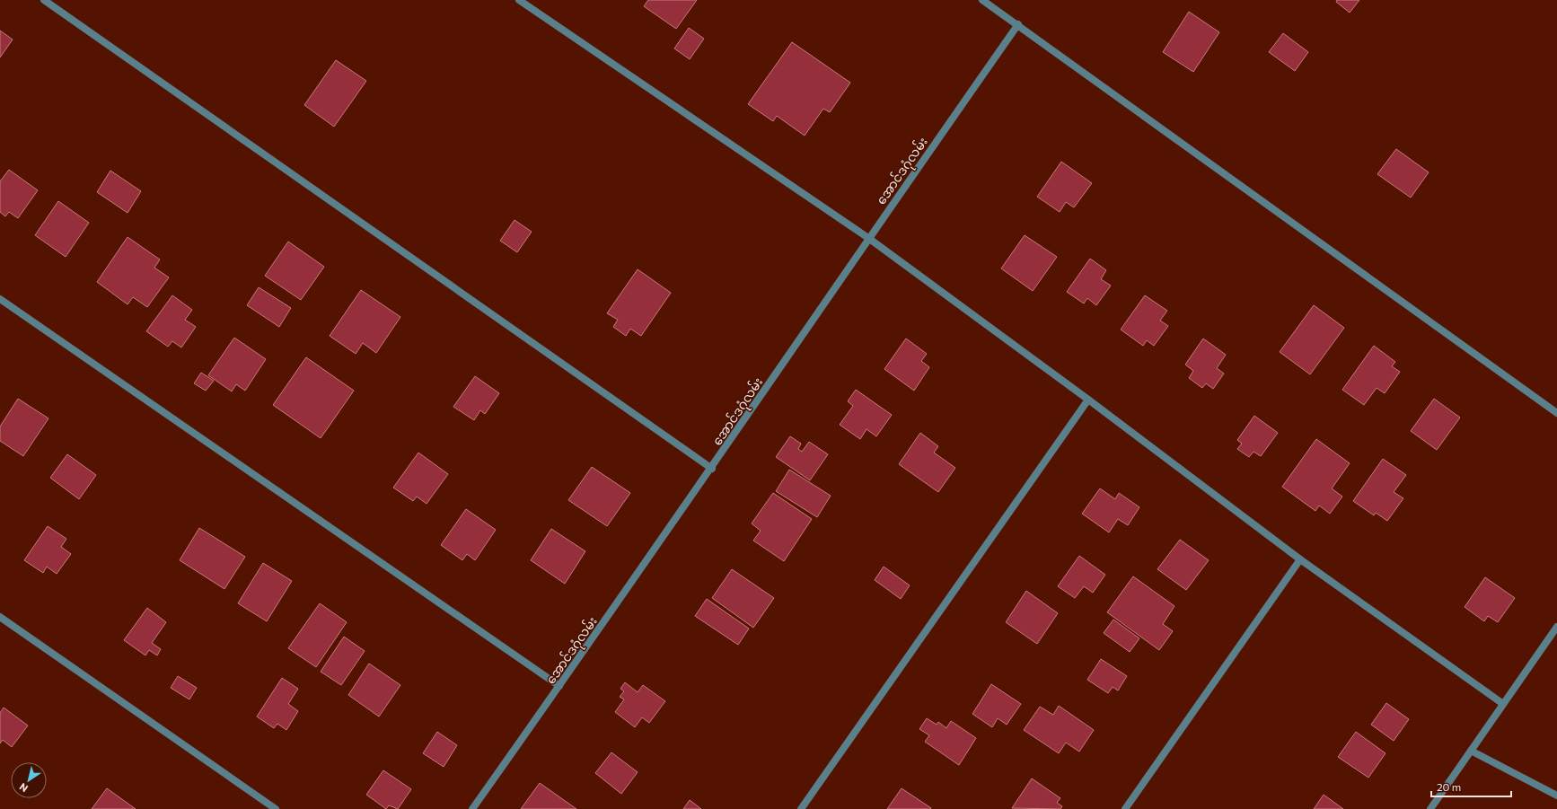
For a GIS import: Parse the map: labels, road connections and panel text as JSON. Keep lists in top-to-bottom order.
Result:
{
  "streets": {
    "street": ["အောင်ဒဂုံလမ်း"]
  },
  "scale_bar": "20 m",
  "north": "bottom left"
}
